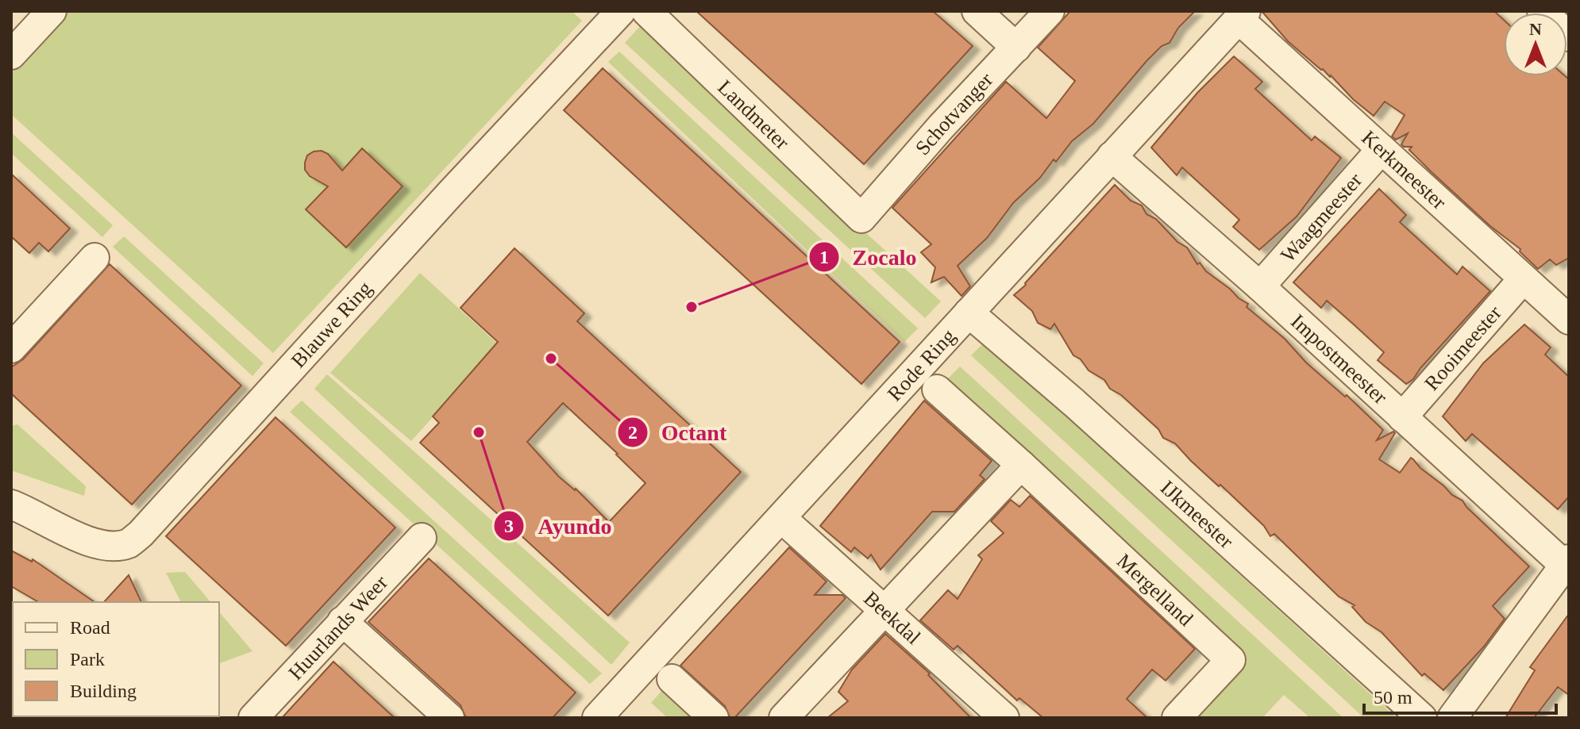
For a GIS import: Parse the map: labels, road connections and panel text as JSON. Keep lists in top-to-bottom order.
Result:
{
  "streets": {
    "street": [
      "Schotvanger",
      "Landmeter",
      "Kerkmeester",
      "Waagmeester",
      "Blauwe Ring",
      "Rooimeester",
      "Impostmeester",
      "Rode Ring",
      "IJkmeester",
      "Mergelland",
      "Beekdal",
      "Huurlands Weer"
    ]
  },
  "crossings": [
    ["Schotvanger", "Landmeter"],
    ["Kerkmeester", "Waagmeester"],
    ["Kerkmeester", "Rooimeester"],
    ["Kerkmeester", "Rode Ring"],
    ["Waagmeester", "Impostmeester"],
    ["Rooimeester", "Impostmeester"],
    ["Impostmeester", "Rode Ring"],
    ["Rode Ring", "IJkmeester"],
    ["Rode Ring", "Beekdal"]
  ],
  "places": ["Zocalo", "Octant", "Ayundo"],
  "legend": ["Road", "Park", "Building"],
  "scale_bar": "50 m",
  "north": "top"
}
